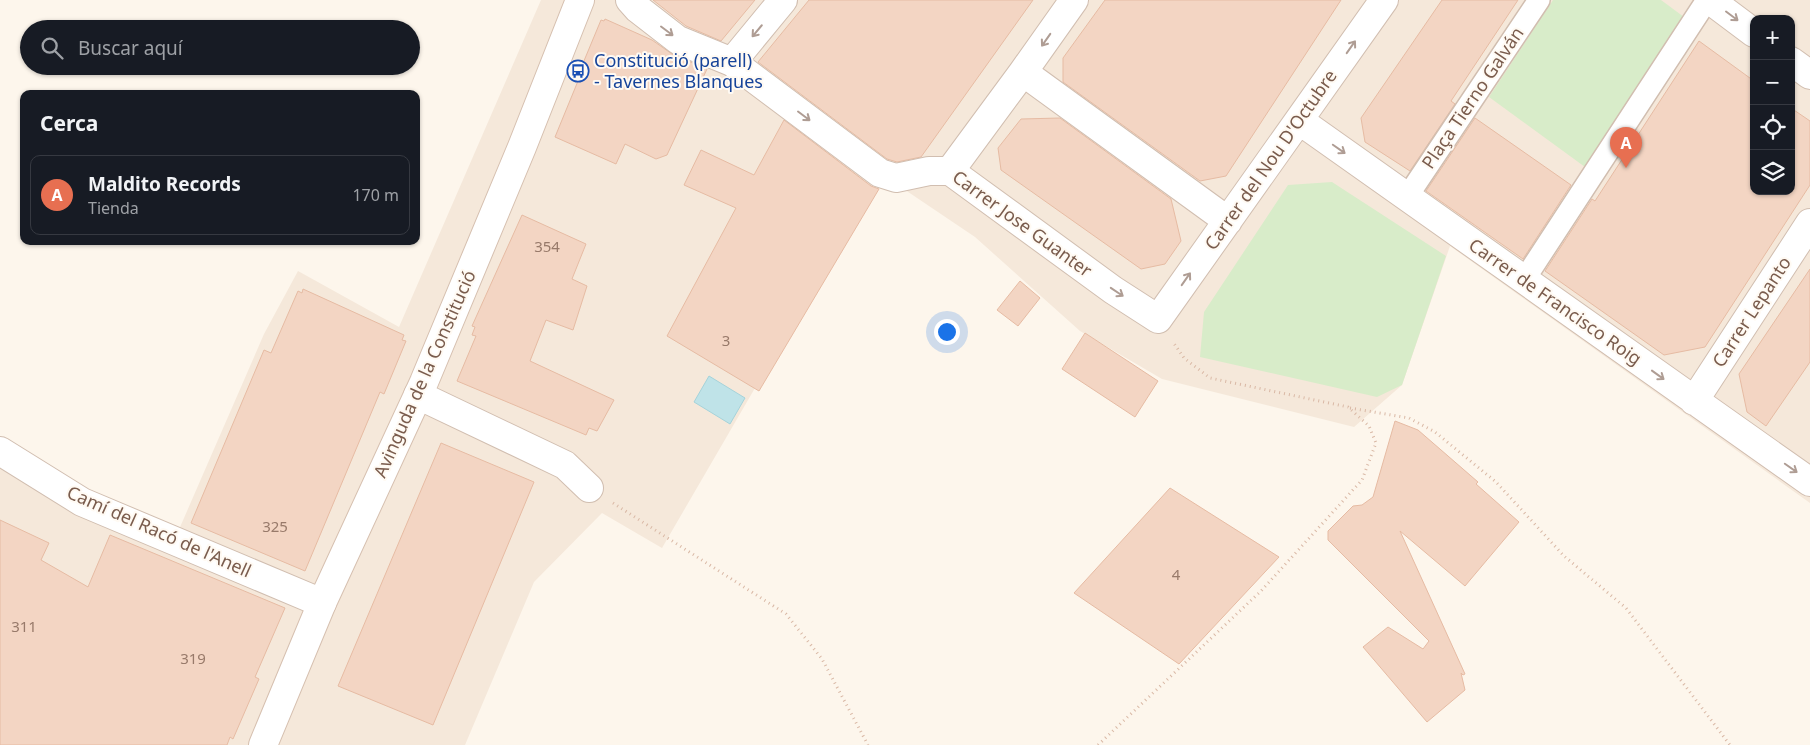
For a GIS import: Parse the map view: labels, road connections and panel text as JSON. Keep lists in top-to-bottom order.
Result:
{
  "streets": {
    "street": [
      "Plaça Tierno Galván",
      "Carrer del Nou D'Octubre",
      "Carrer Jose Guanter",
      "Carrer de Francisco Roig",
      "Carrer Lepanto",
      "Avinguda de la Constitució",
      "Camí del Racó de l'Anell"
    ]
  },
  "crossings": [
    ["Plaça Tierno Galván", "Carrer de Francisco Roig"],
    ["Carrer del Nou D'Octubre", "Carrer Jose Guanter"],
    ["Carrer del Nou D'Octubre", "Carrer de Francisco Roig"],
    ["Carrer de Francisco Roig", "Carrer Lepanto"],
    ["Avinguda de la Constitució", "Camí del Racó de l'Anell"]
  ],
  "one_way": ["Carrer del Nou D'Octubre", "Carrer de Francisco Roig"],
  "places": {
    "bus stop": ["Constitució (parell) - Tavernes Blanques"]
  },
  "house_numbers": [
    "354",
    "3",
    "325",
    "4",
    "311",
    "319"
  ],
  "page": {
    "map_buttons": ["+", "−"],
    "search": "Buscar aquí",
    "heading": "Cerca",
    "pins": "A",
    "list": [
      {
        "mark": "A",
        "name": "Maldito Records",
        "note": "Tienda",
        "value": "170 m"
      }
    ]
  }
}
